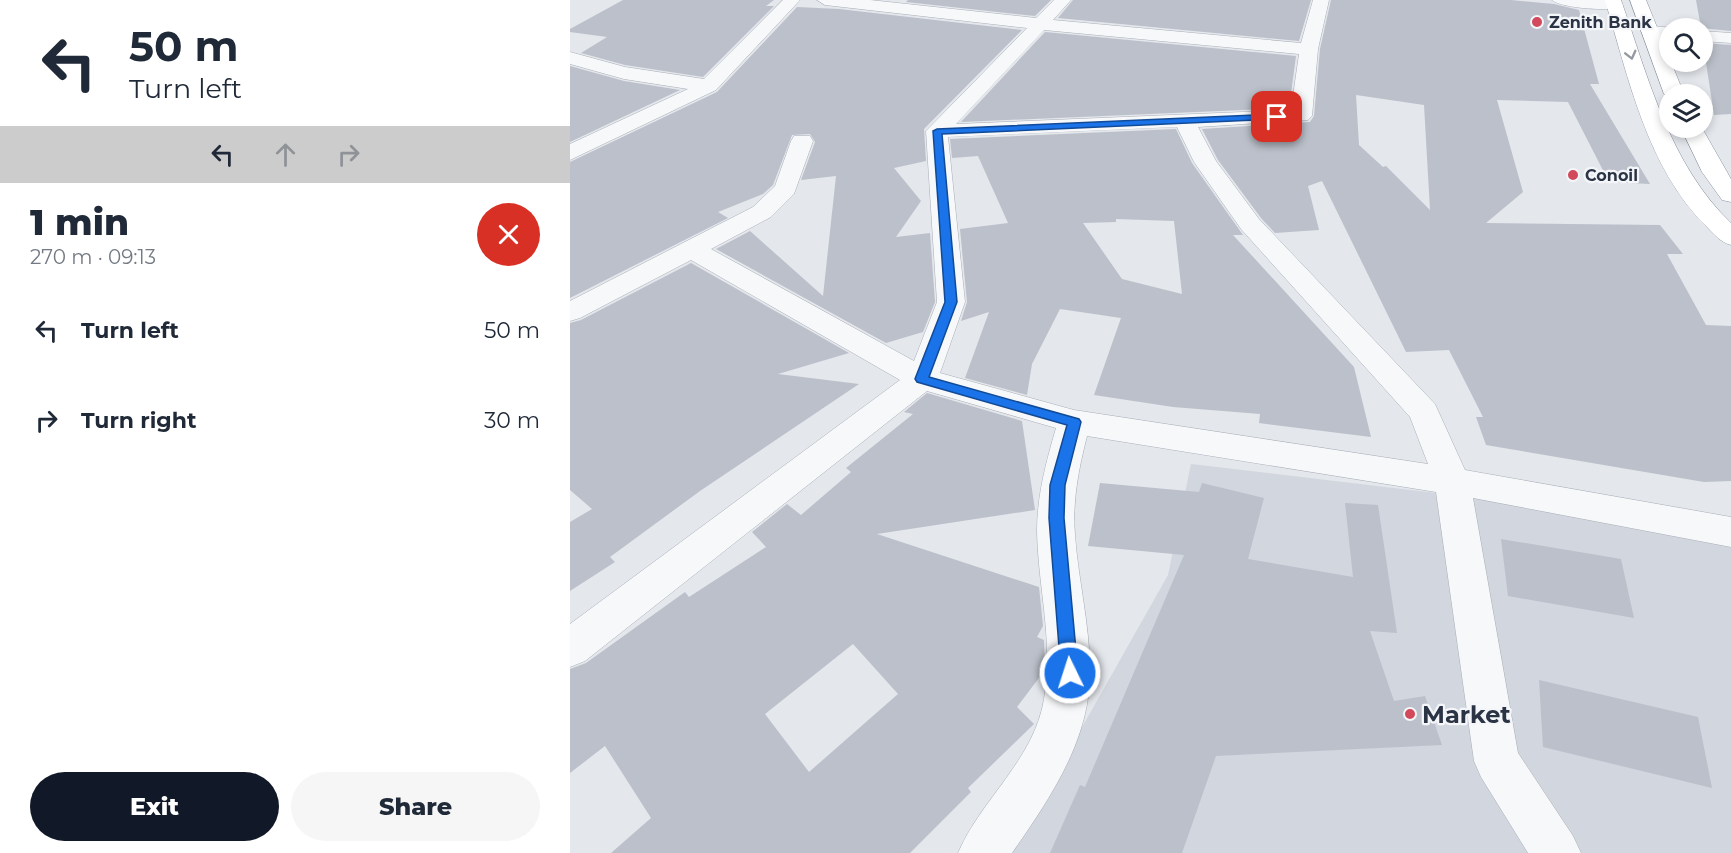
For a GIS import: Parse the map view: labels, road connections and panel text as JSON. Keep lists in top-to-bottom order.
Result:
{
  "places": ["Zenith Bank", "Conoil", "Market"],
  "page": {
    "turn": ["50 m", "Turn left"],
    "heading": ["1 min", "270 m · 09:13"],
    "list": [
      {
        "name": "Turn left",
        "value": "50 m"
      },
      {
        "name": "Turn right",
        "value": "30 m"
      }
    ],
    "buttons": ["Exit", "Share"]
  }
}
